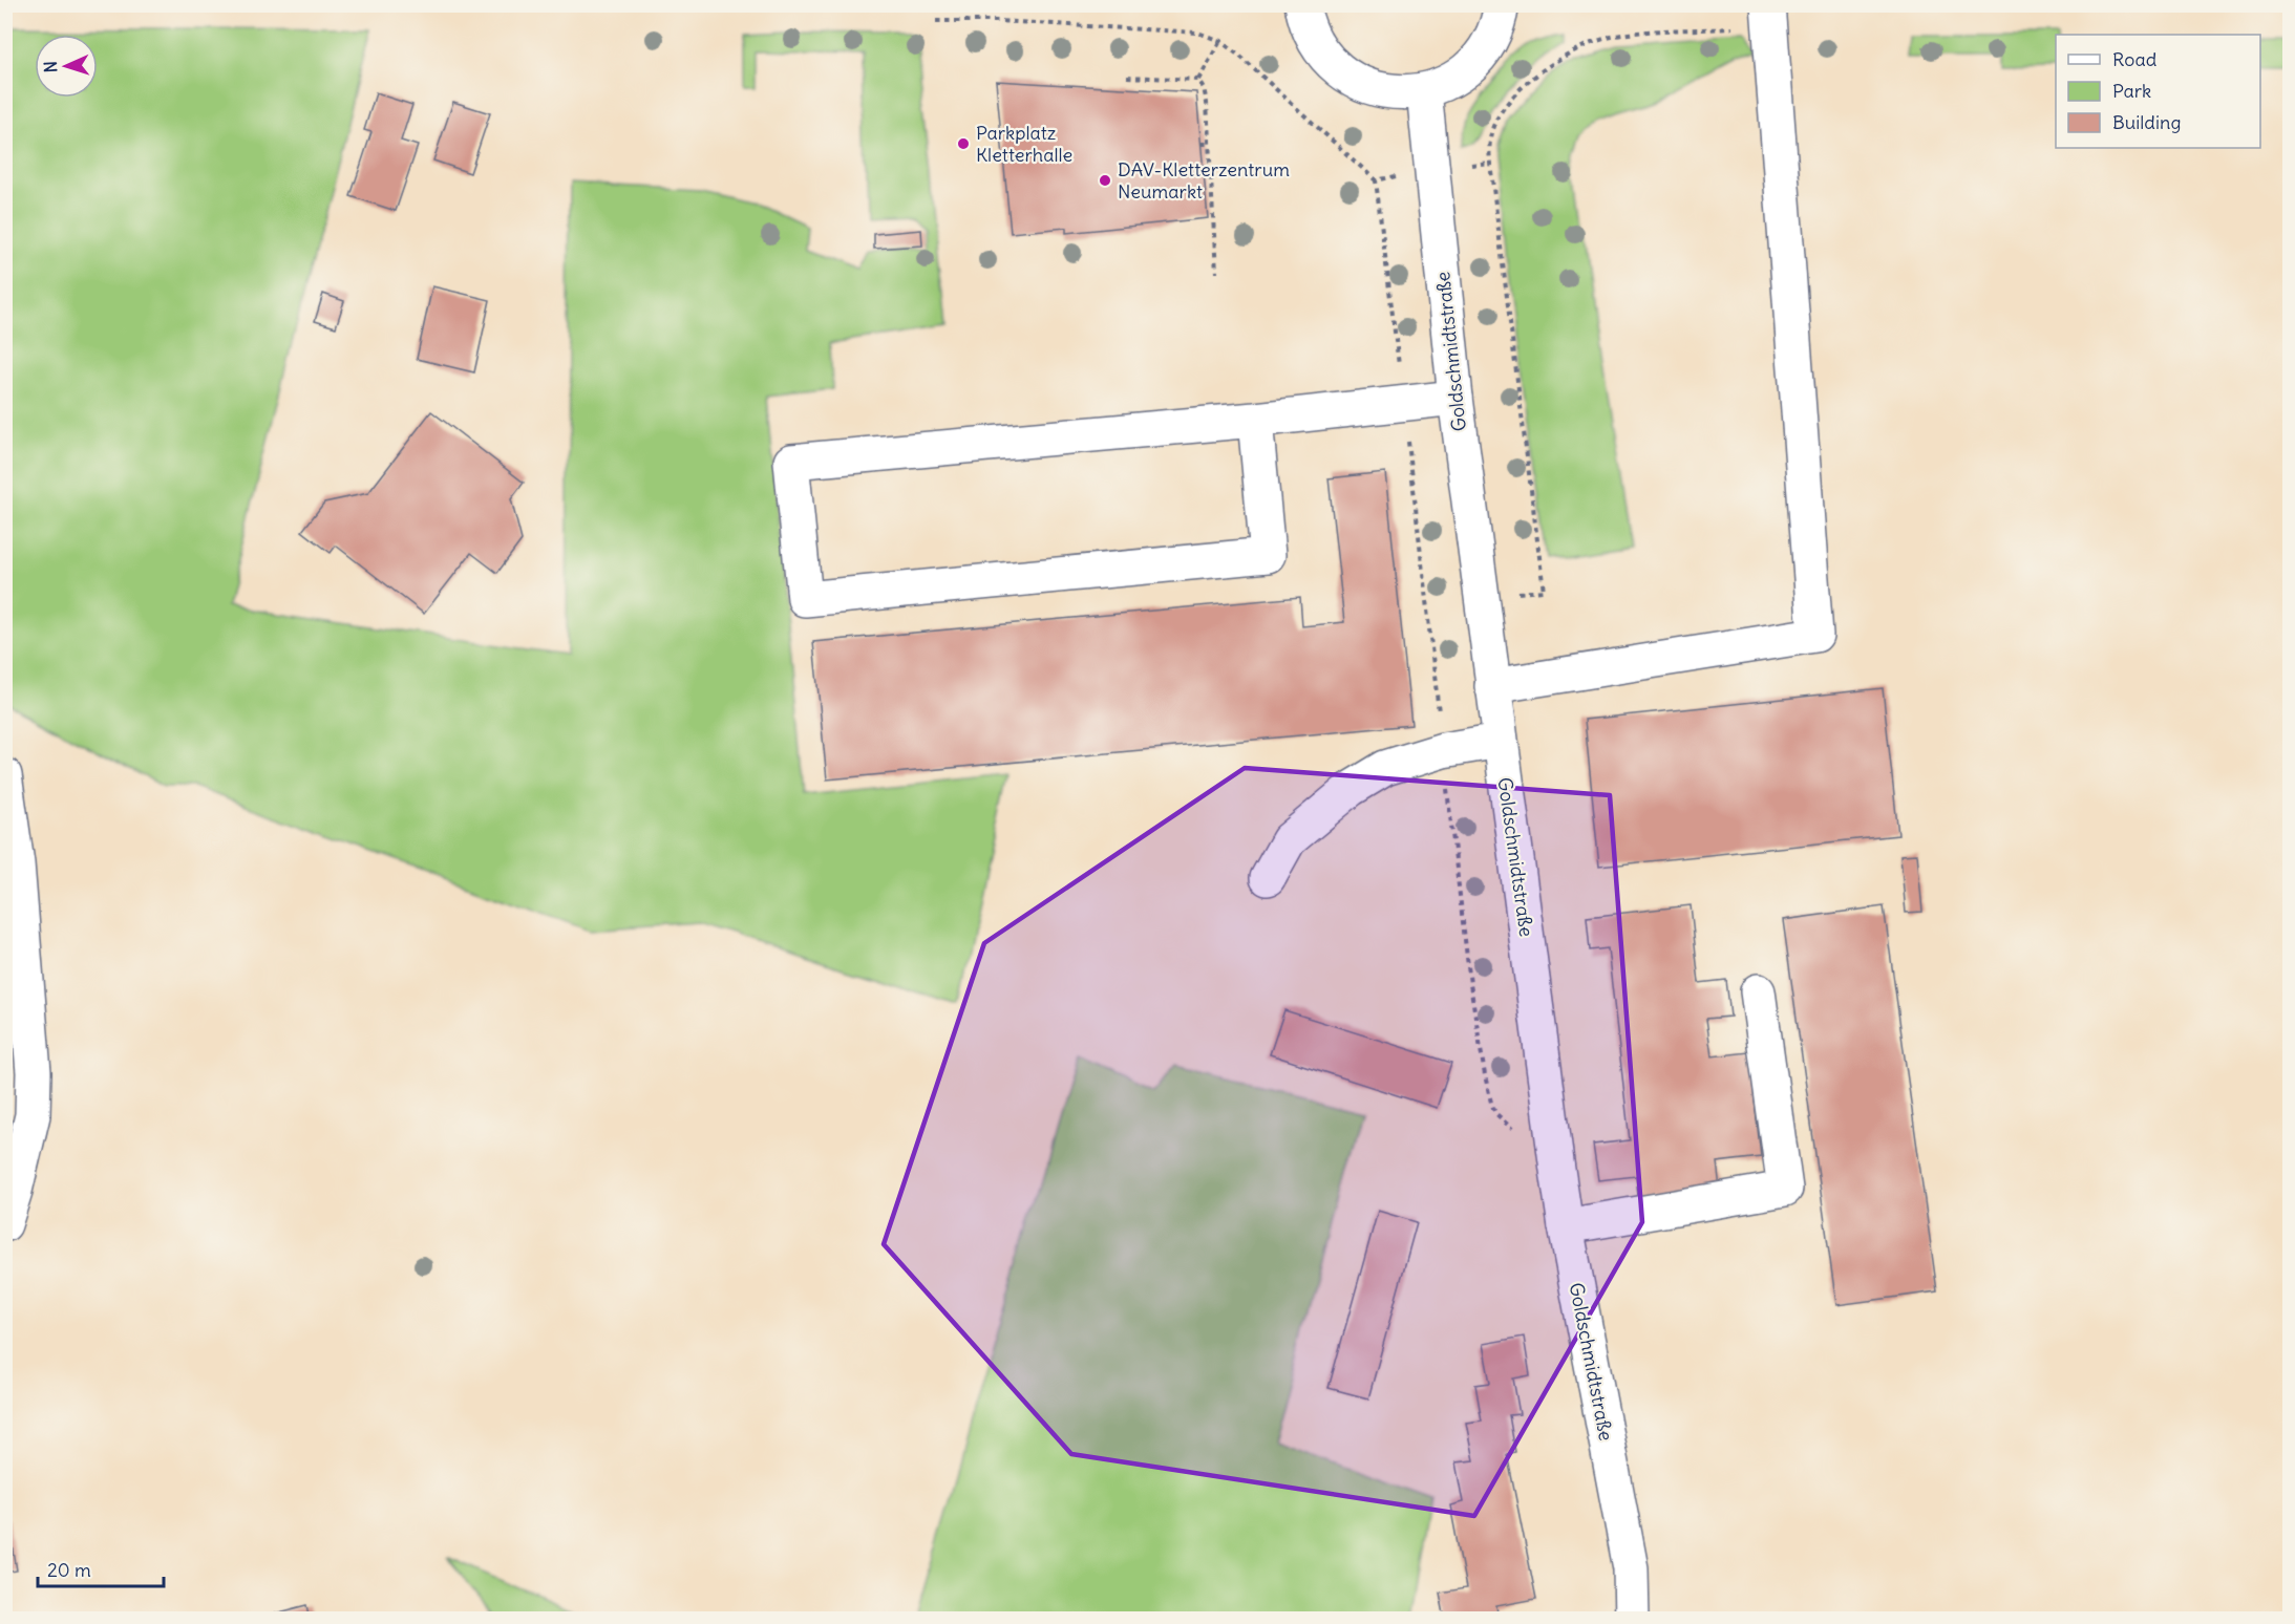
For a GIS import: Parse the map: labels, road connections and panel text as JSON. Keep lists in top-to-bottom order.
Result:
{
  "streets": {
    "street": ["Goldschmidtstraße"]
  },
  "places": ["Parkplatz Kletterhalle", "DAV-Kletterzentrum Neumarkt"],
  "legend": ["Road", "Park", "Building"],
  "scale_bar": "20 m",
  "north": "left"
}
